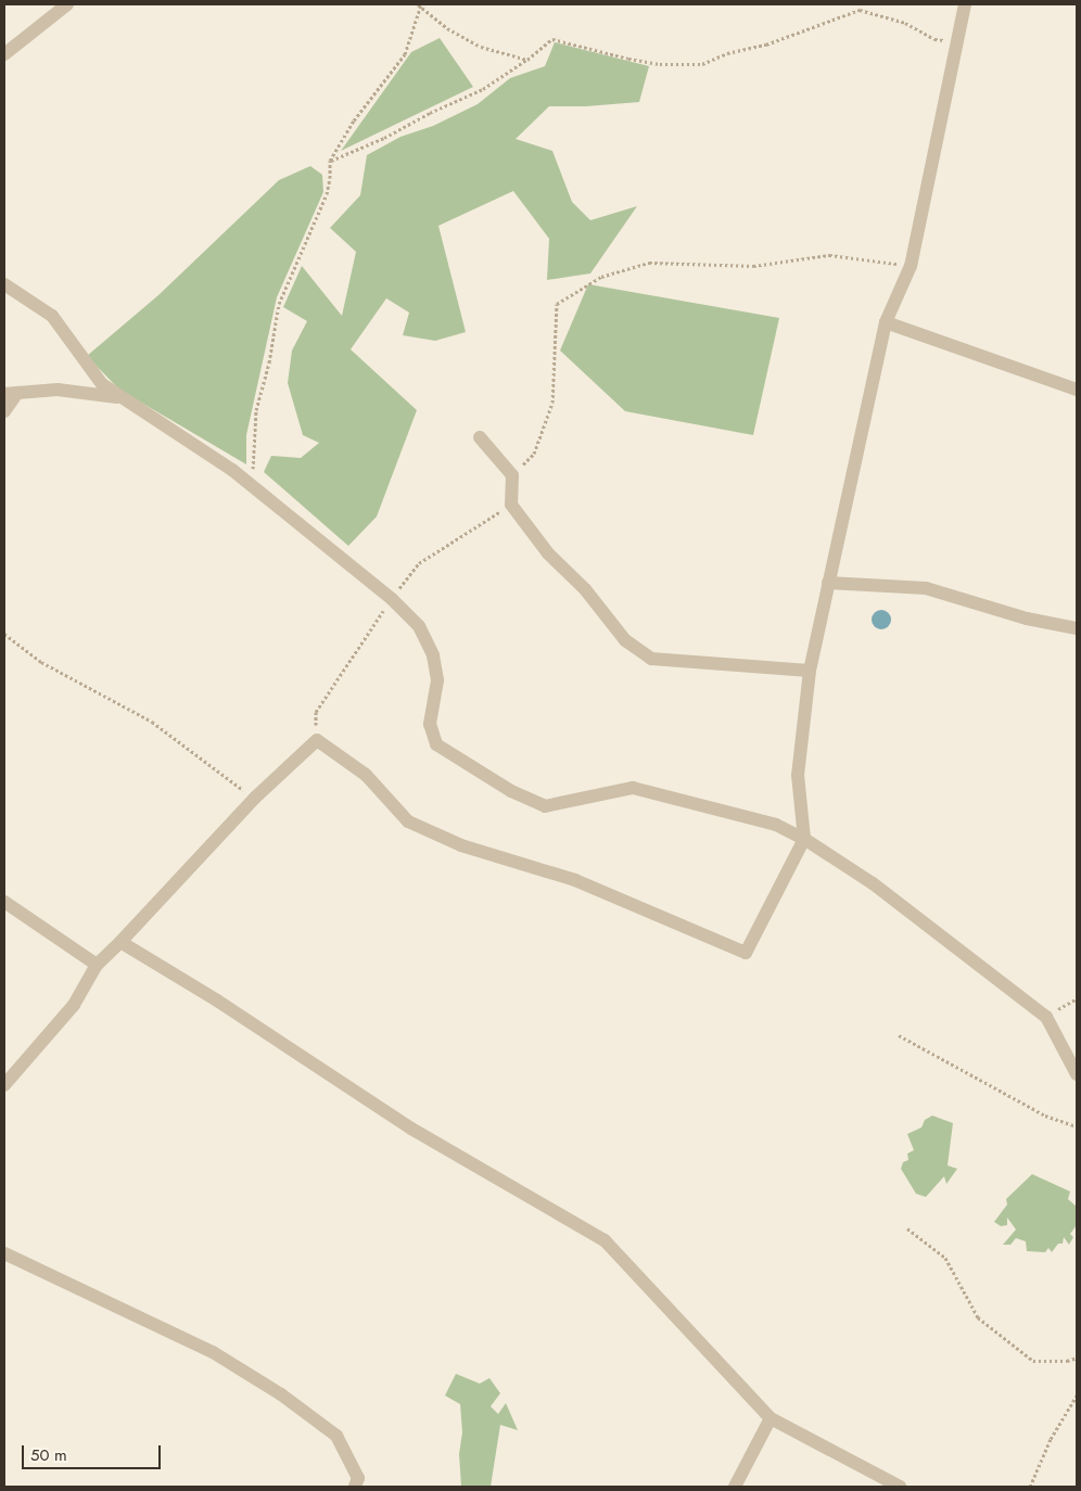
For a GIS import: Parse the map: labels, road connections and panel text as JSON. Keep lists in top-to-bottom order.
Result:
{
  "scale_bar": "50 m"
}
